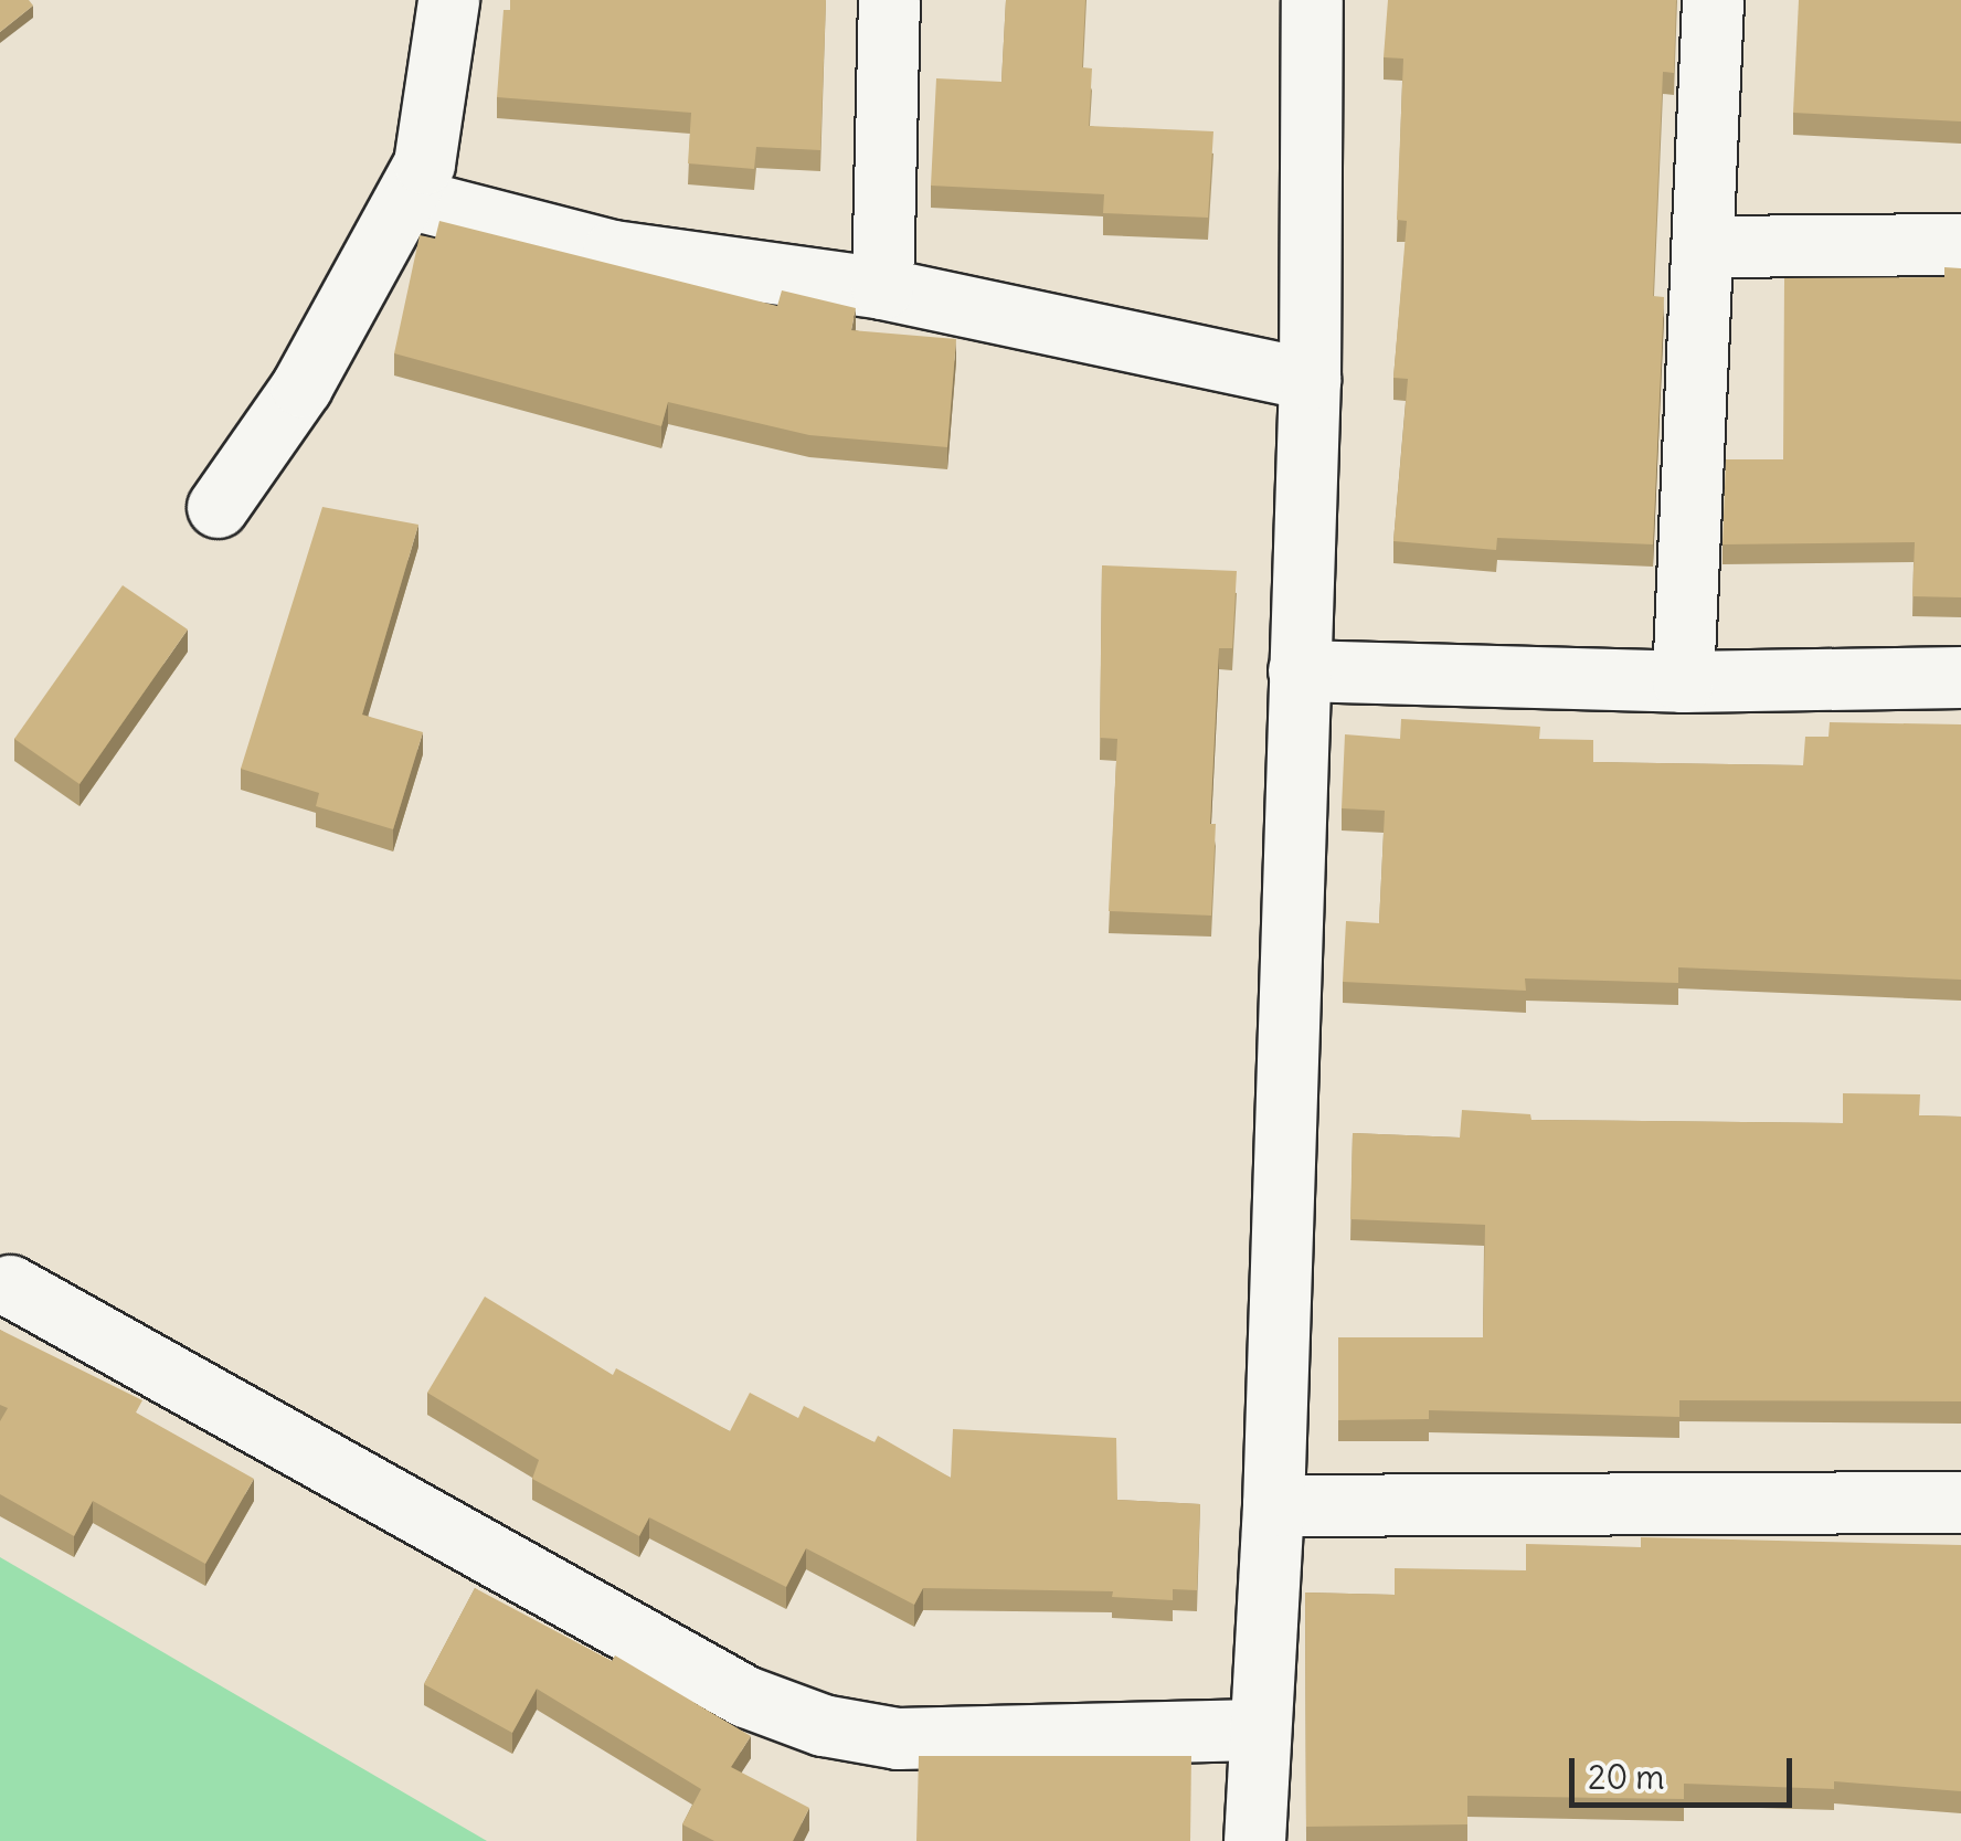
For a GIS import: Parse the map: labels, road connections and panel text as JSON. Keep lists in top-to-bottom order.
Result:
{
  "scale_bar": "20 m"
}
